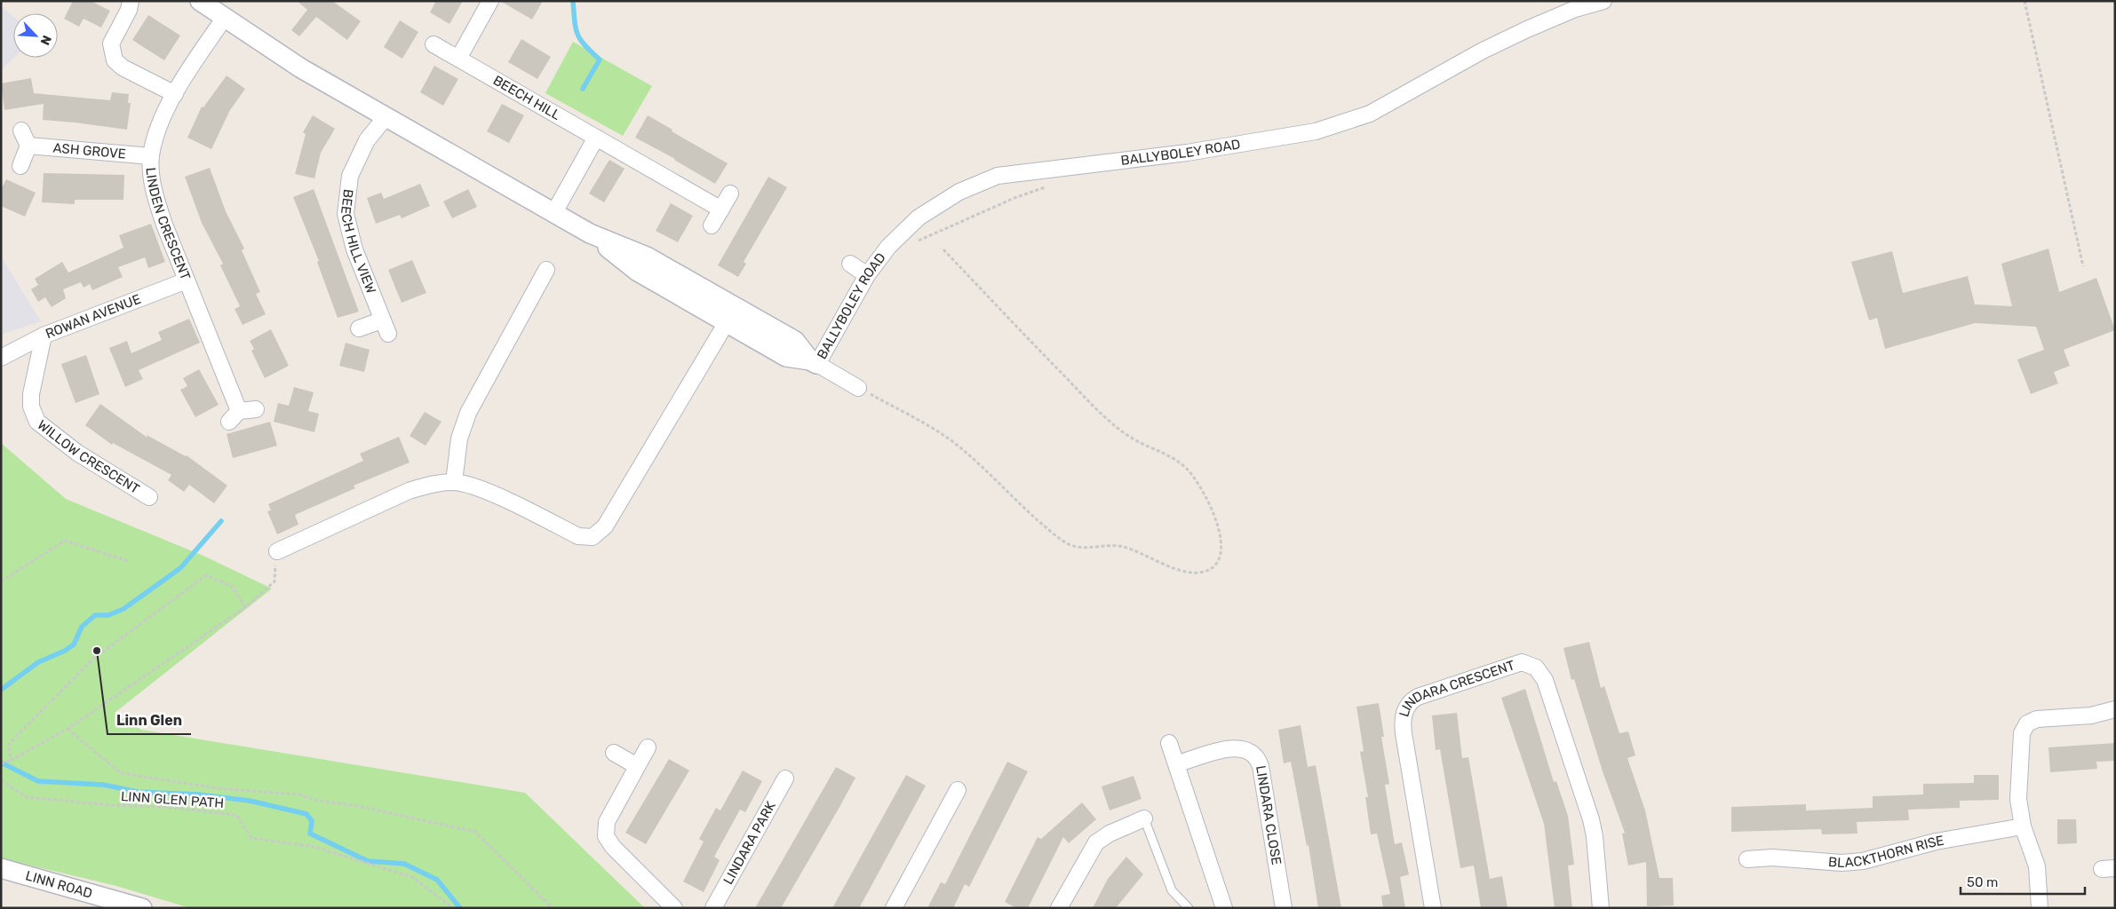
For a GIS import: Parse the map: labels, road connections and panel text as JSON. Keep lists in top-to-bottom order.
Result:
{
  "streets": {
    "street": [
      "BEECH HILL",
      "ASH GROVE",
      "BALLYBOLEY ROAD",
      "LINDEN CRESCENT",
      "BEECH HILL VIEW",
      "ROWAN AVENUE",
      "WILLOW CRESCENT",
      "LINDARA CRESCENT",
      "LINDARA CLOSE",
      "LINDARA PARK",
      "BLACKTHORN RISE",
      "LINN ROAD"
    ],
    "path": ["LINN GLEN PATH"]
  },
  "crossings": [
    ["ASH GROVE", "LINDEN CRESCENT"],
    ["LINDEN CRESCENT", "ROWAN AVENUE"],
    ["ROWAN AVENUE", "WILLOW CRESCENT"]
  ],
  "places": ["Linn Glen"],
  "scale_bar": "50 m",
  "north": "bottom right"
}
